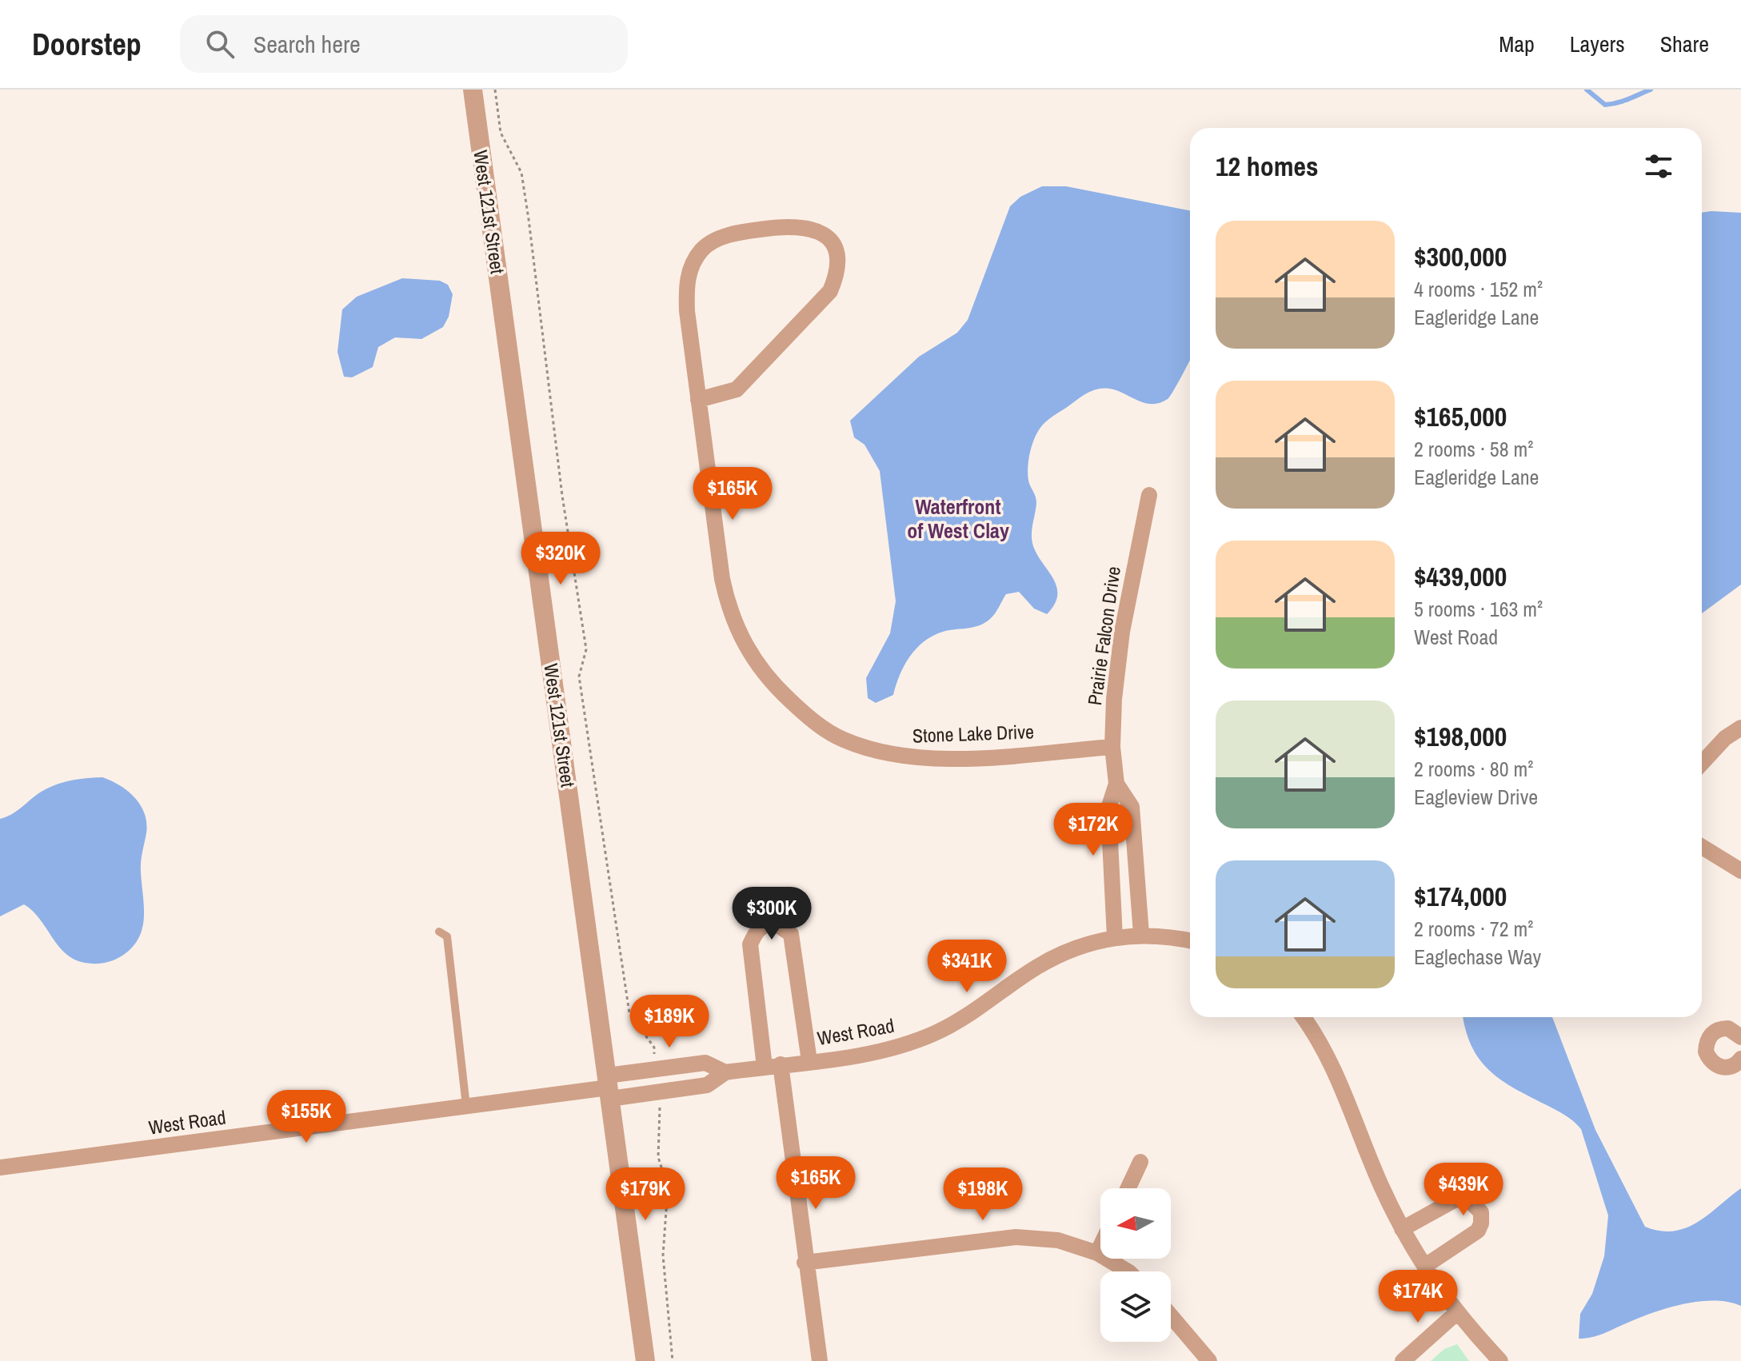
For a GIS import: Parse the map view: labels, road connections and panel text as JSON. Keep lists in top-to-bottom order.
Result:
{
  "streets": {
    "street": [
      "West 121st Street",
      "Prairie Falcon Drive",
      "Stone Lake Drive",
      "West Road"
    ]
  },
  "crossings": [
    ["West 121st Street", "West Road"],
    ["Prairie Falcon Drive", "Stone Lake Drive"],
    ["Prairie Falcon Drive", "West Road"]
  ],
  "districts": ["Waterfront of West Clay"],
  "north": "left",
  "page": {
    "header": "Doorstep",
    "search": "Search here",
    "nav": ["Map", "Layers", "Share"],
    "heading": "12 homes",
    "list": [
      {
        "name": "$300,000",
        "note": "4 rooms · 152 m² · Eagleridge Lane"
      },
      {
        "name": "$165,000",
        "note": "2 rooms · 58 m² · Eagleridge Lane"
      },
      {
        "name": "$439,000",
        "note": "5 rooms · 163 m² · West Road"
      },
      {
        "name": "$198,000",
        "note": "2 rooms · 80 m² · Eagleview Drive"
      },
      {
        "name": "$174,000",
        "note": "2 rooms · 72 m² · Eaglechase Way"
      }
    ],
    "price": [
      "$165K",
      "$320K",
      "$172K",
      "$300K",
      "$341K",
      "$189K",
      "$155K",
      "$165K",
      "$439K",
      "$179K",
      "$198K",
      "$174K"
    ]
  }
}
